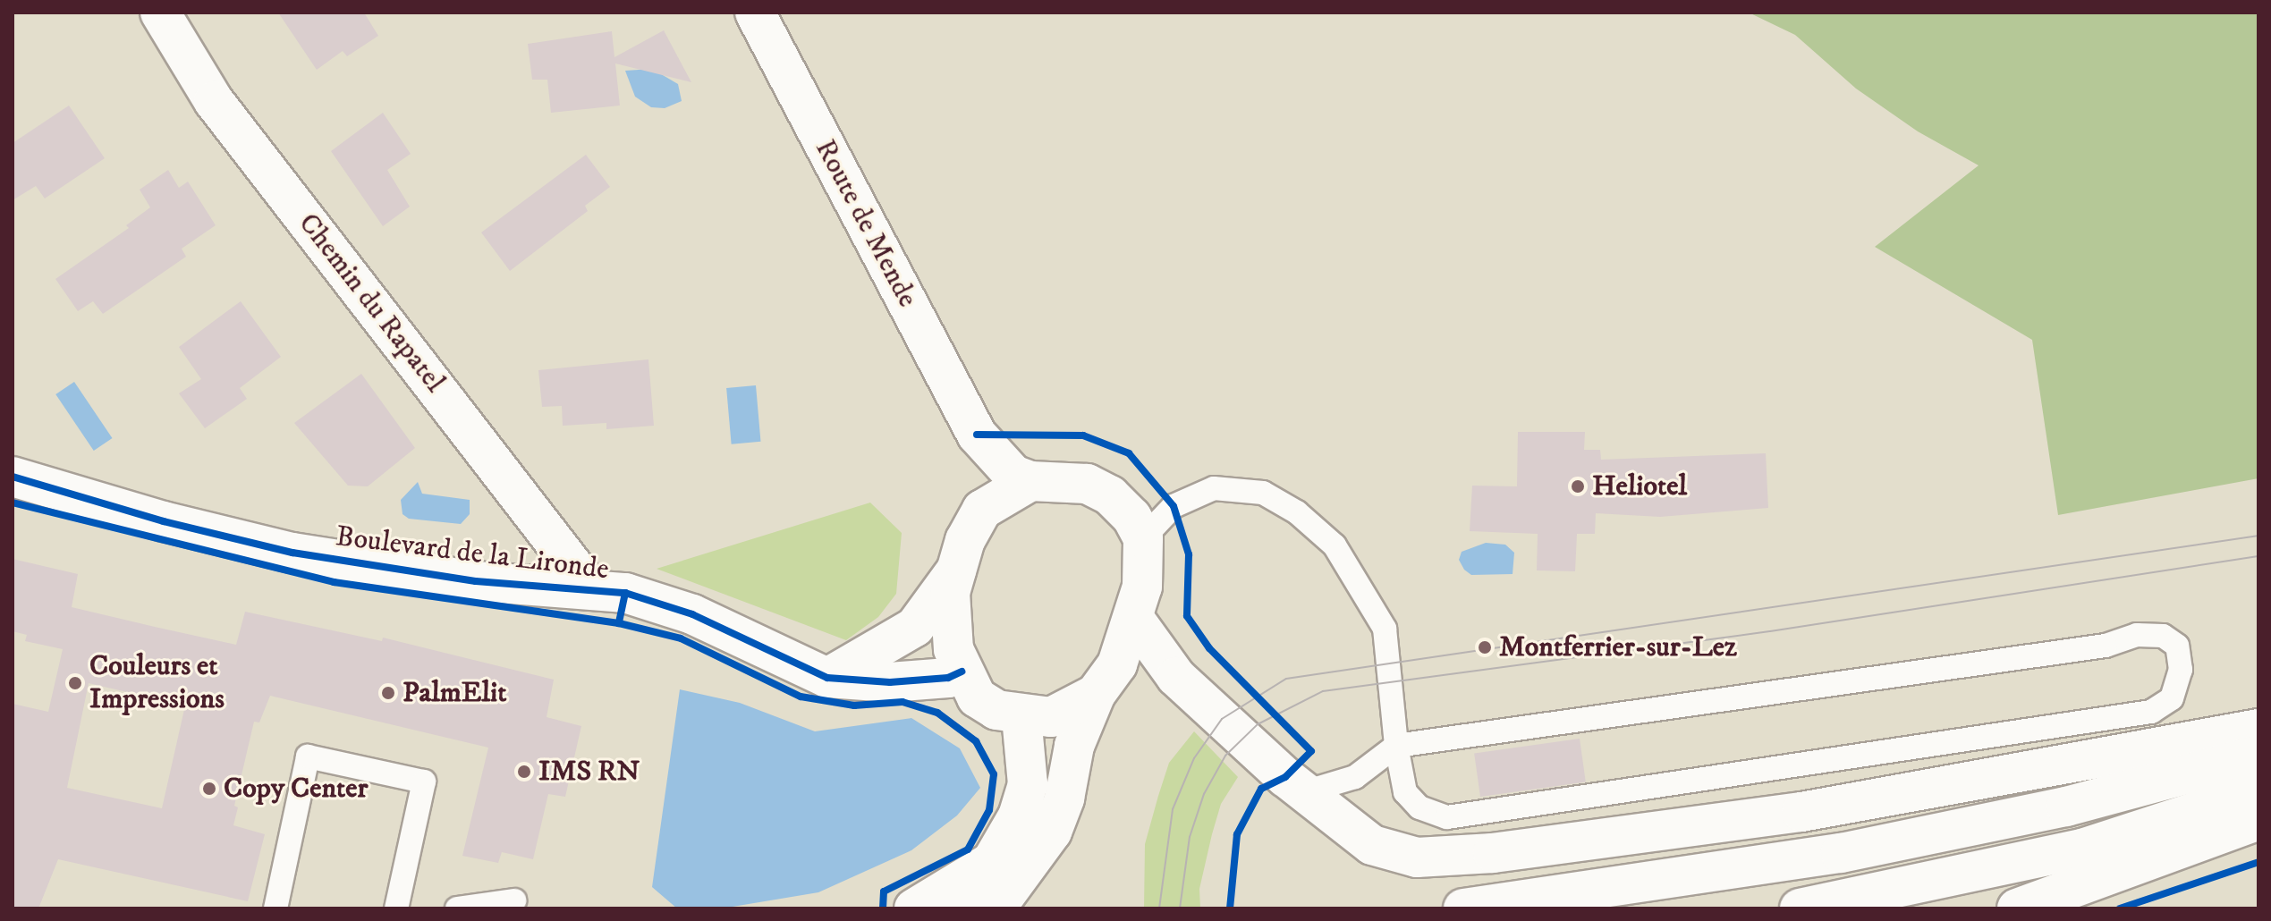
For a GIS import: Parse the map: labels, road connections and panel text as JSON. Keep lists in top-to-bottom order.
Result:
{
  "streets": {
    "main road": ["Route de Mende", "Chemin du Rapatel", "Boulevard de la Lironde"]
  },
  "crossings": [
    ["Chemin du Rapatel", "Boulevard de la Lironde"]
  ],
  "places": [
    "Heliotel",
    "Montferrier-sur-Lez",
    "Couleurs et Impressions",
    "PalmElit",
    "IMS RN",
    "Copy Center"
  ]
}
